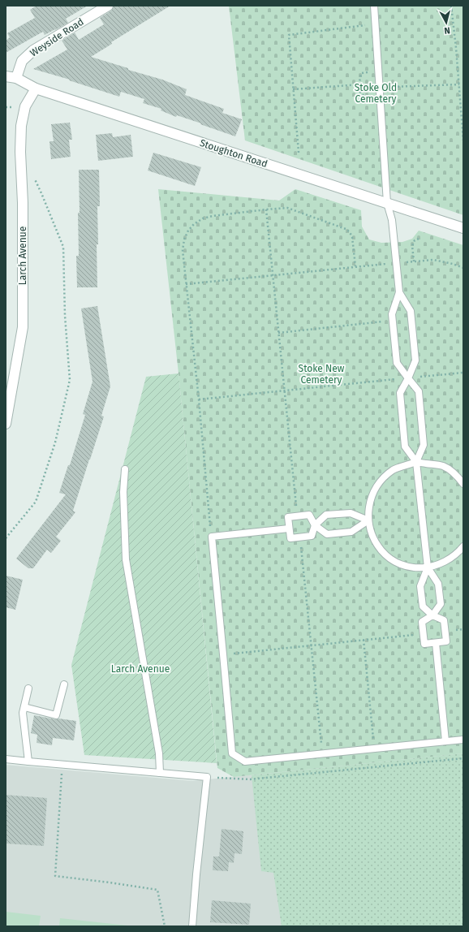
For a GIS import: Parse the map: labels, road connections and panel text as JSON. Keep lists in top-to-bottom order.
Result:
{
  "streets": {
    "street": ["Weyside Road", "Stoughton Road", "Larch Avenue"]
  },
  "crossings": [
    ["Weyside Road", "Stoughton Road"],
    ["Stoughton Road", "Larch Avenue"]
  ],
  "parks": ["Stoke Old Cemetery", "Stoke New Cemetery", "Larch Avenue"],
  "north": "bottom"
}
